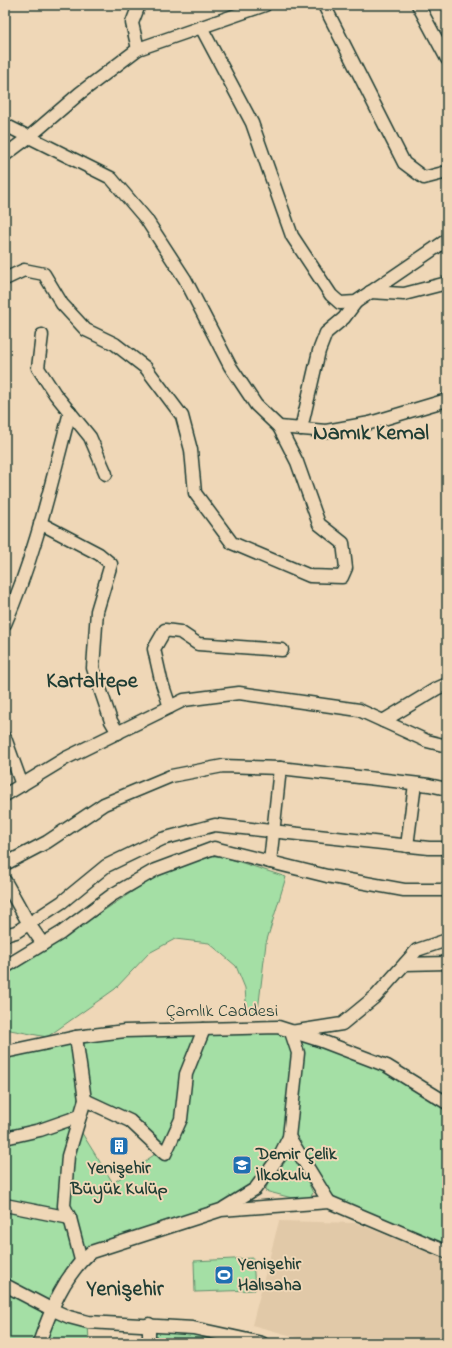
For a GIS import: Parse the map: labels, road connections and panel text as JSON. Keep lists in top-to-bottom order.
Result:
{
  "streets": {
    "street": ["Çamlık Caddesi"]
  },
  "districts": ["Namık Kemal", "Kartaltepe", "Yenişehir"],
  "places": {
    "building": ["Yenişehir Büyük Kulüp"],
    "school or university": ["Demir Çelik İlkokulu"],
    "sports": ["Yenişehir Halısaha"]
  }
}
